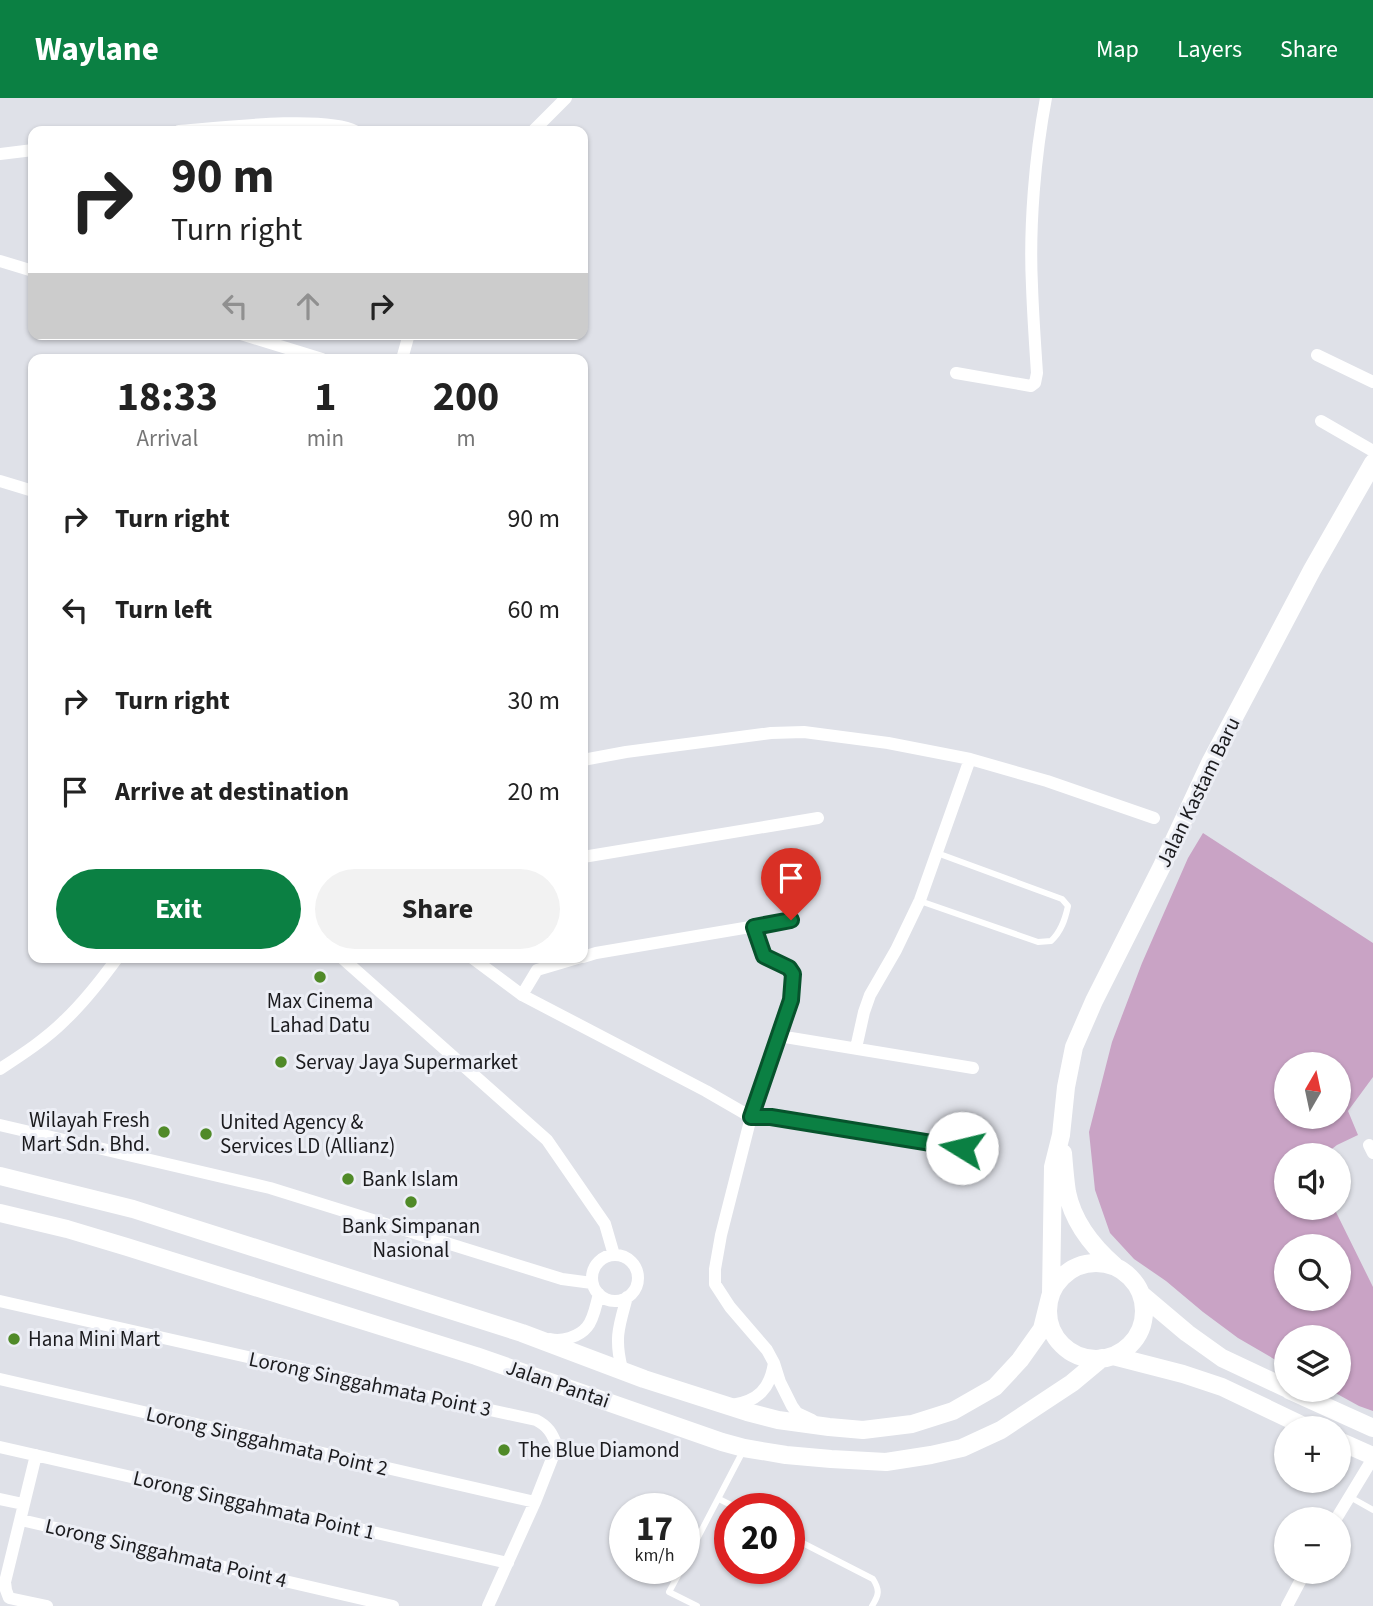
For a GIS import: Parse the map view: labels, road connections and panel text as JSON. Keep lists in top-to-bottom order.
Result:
{
  "streets": {
    "street": [
      "Jalan Kastam Baru",
      "Lorong Singgahmata Point 3",
      "Jalan Pantai",
      "Lorong Singgahmata Point 2",
      "Lorong Singgahmata Point 1",
      "Lorong Singgahmata Point 4"
    ]
  },
  "crossings": [
    ["Jalan Kastam Baru", "Jalan Pantai"],
    ["Lorong Singgahmata Point 3", "Lorong Singgahmata Point 2"],
    ["Lorong Singgahmata Point 3", "Lorong Singgahmata Point 1"]
  ],
  "places": [
    "Max Cinema Lahad Datu",
    "Servay Jaya Supermarket",
    "Wilayah Fresh Mart Sdn. Bhd.",
    "United Agency & Services LD (Allianz)",
    "Bank Islam",
    "Bank Simpanan Nasional",
    "Hana Mini Mart",
    "The Blue Diamond"
  ],
  "north": "top",
  "page": {
    "header": "Waylane",
    "nav": ["Map", "Layers", "Share"],
    "turn": ["90 m", "Turn right"],
    "eta": [
      "18:33",
      "Arrival",
      "1",
      "min",
      "200",
      "m"
    ],
    "list": [
      {
        "name": "Turn right",
        "value": "90 m"
      },
      {
        "name": "Turn left",
        "value": "60 m"
      },
      {
        "name": "Turn right",
        "value": "30 m"
      },
      {
        "name": "Arrive at destination",
        "value": "20 m"
      }
    ],
    "buttons": ["Exit", "Share"],
    "map_buttons": ["+", "−"],
    "speed": "17 km/h",
    "limit": "20"
  }
}
